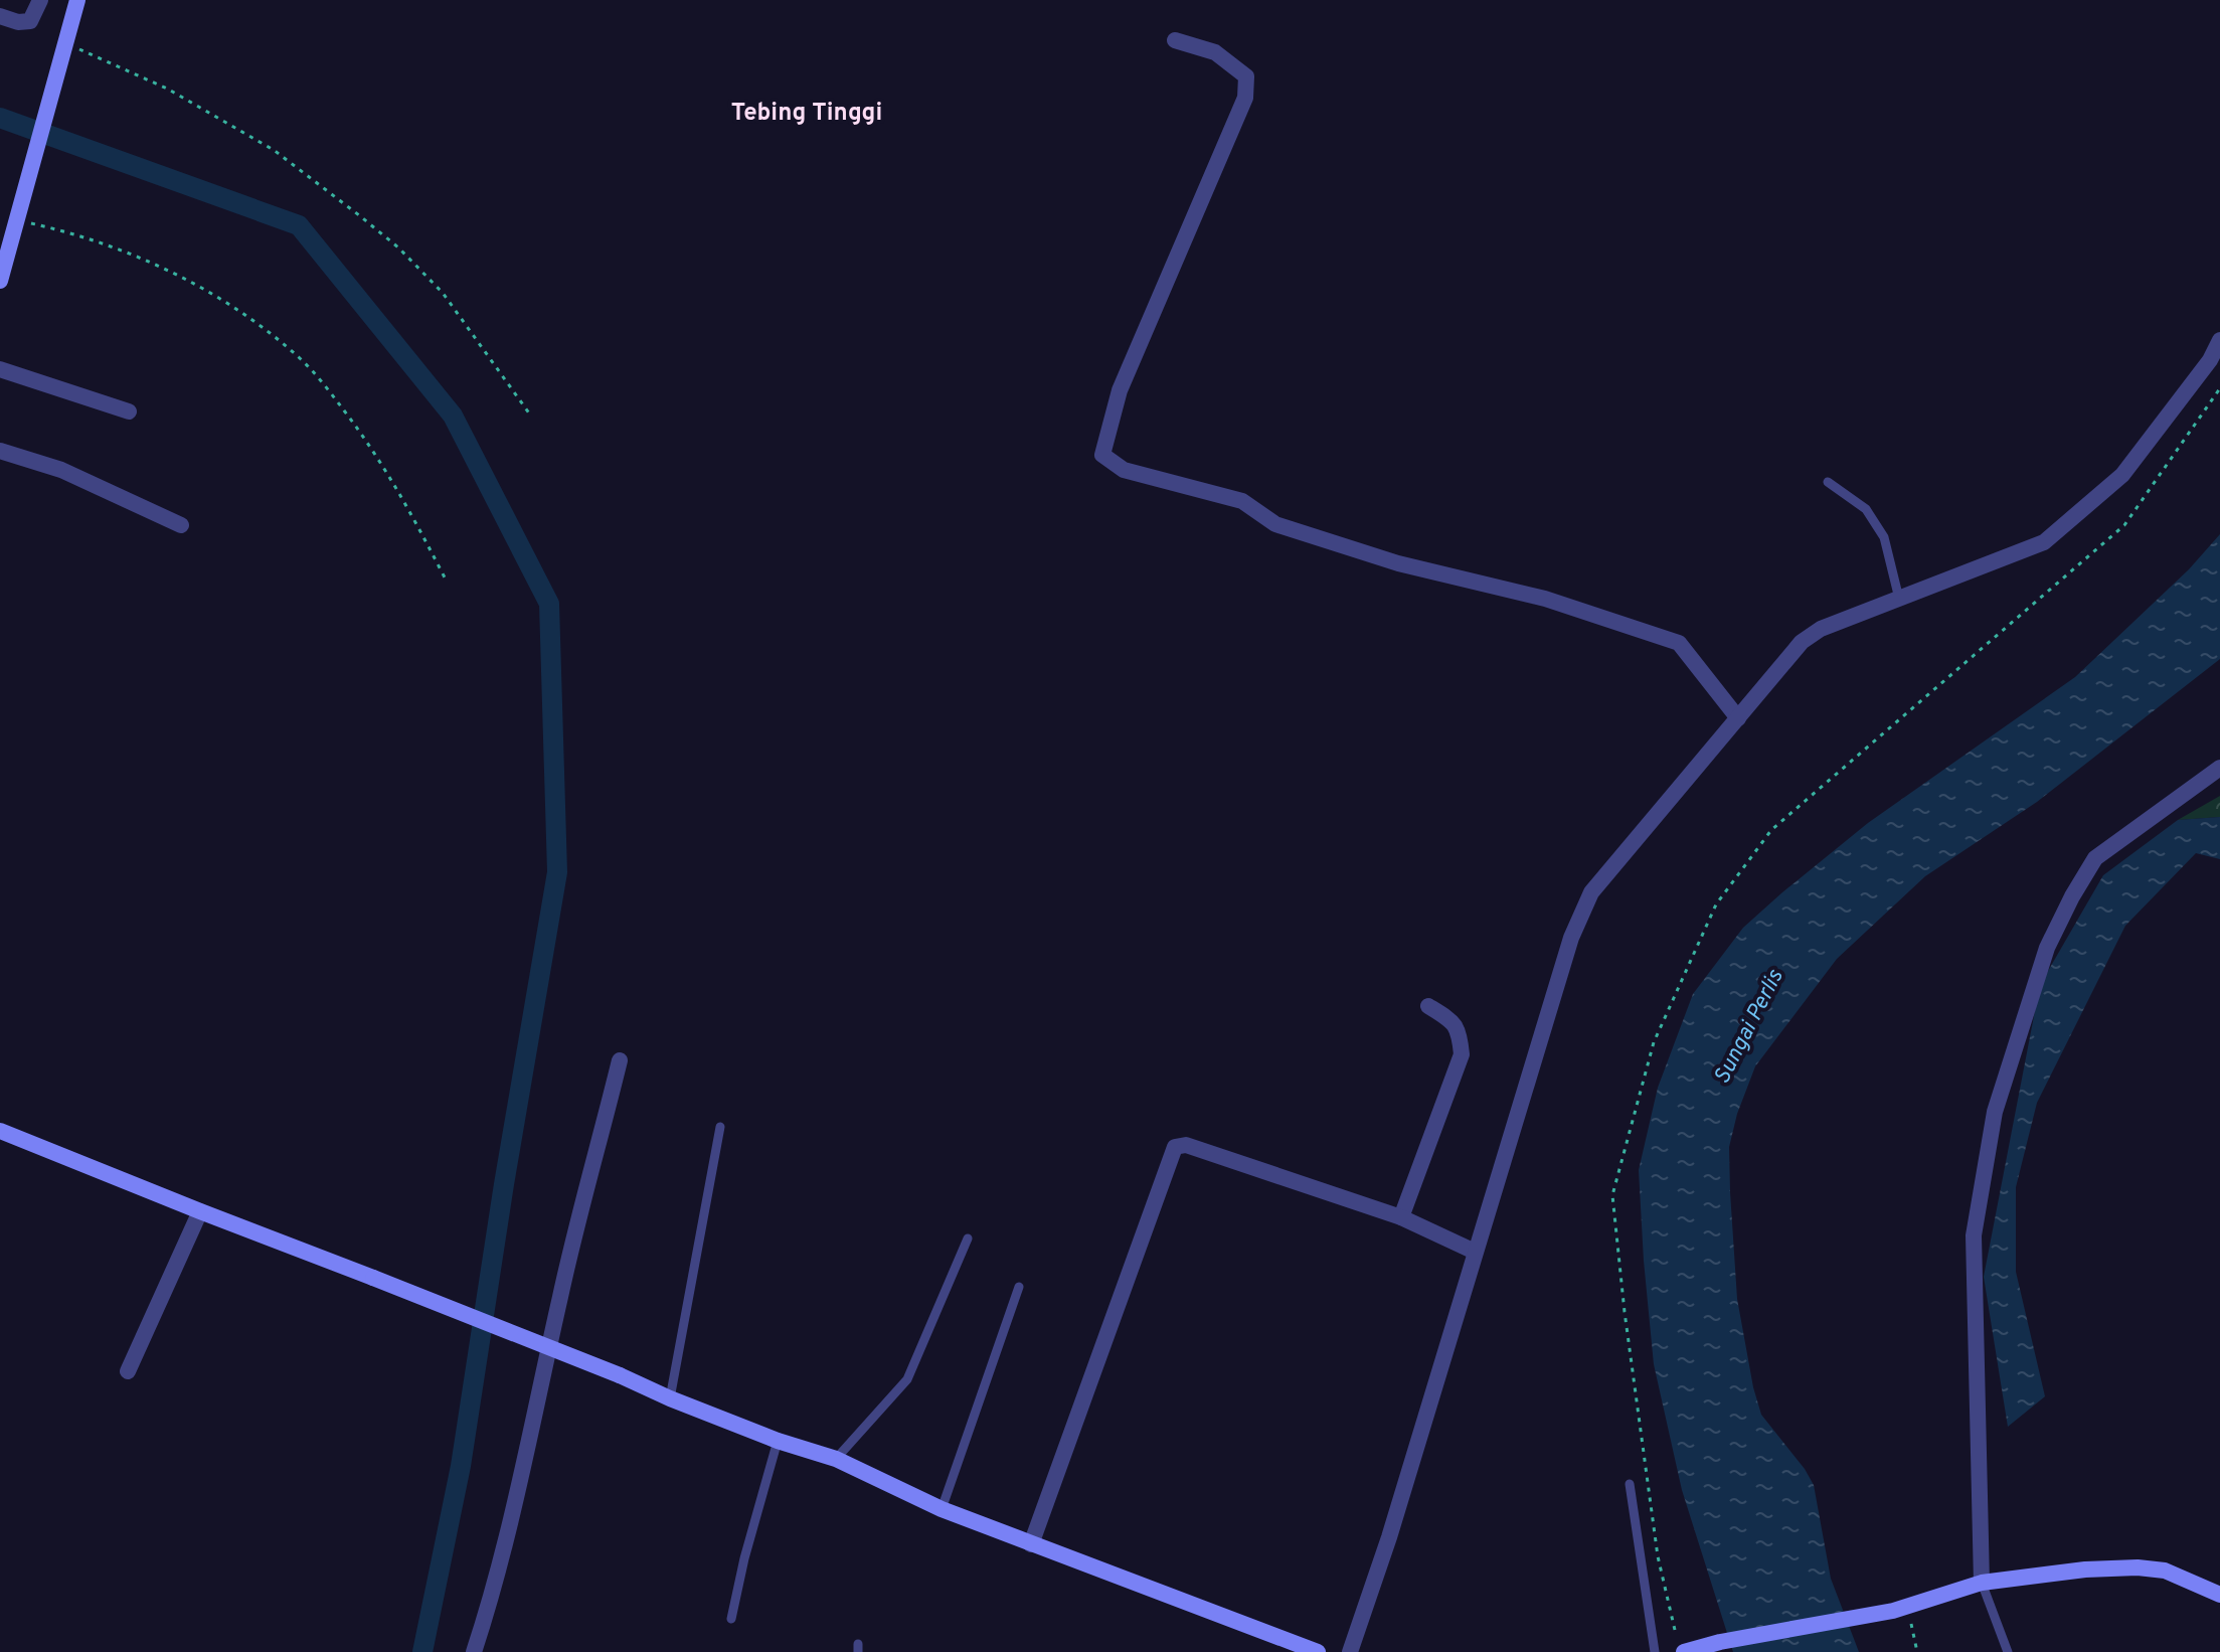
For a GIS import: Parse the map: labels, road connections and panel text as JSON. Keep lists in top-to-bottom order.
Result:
{
  "districts": ["Tebing Tinggi"],
  "water": ["Sungai Perlis"]
}
